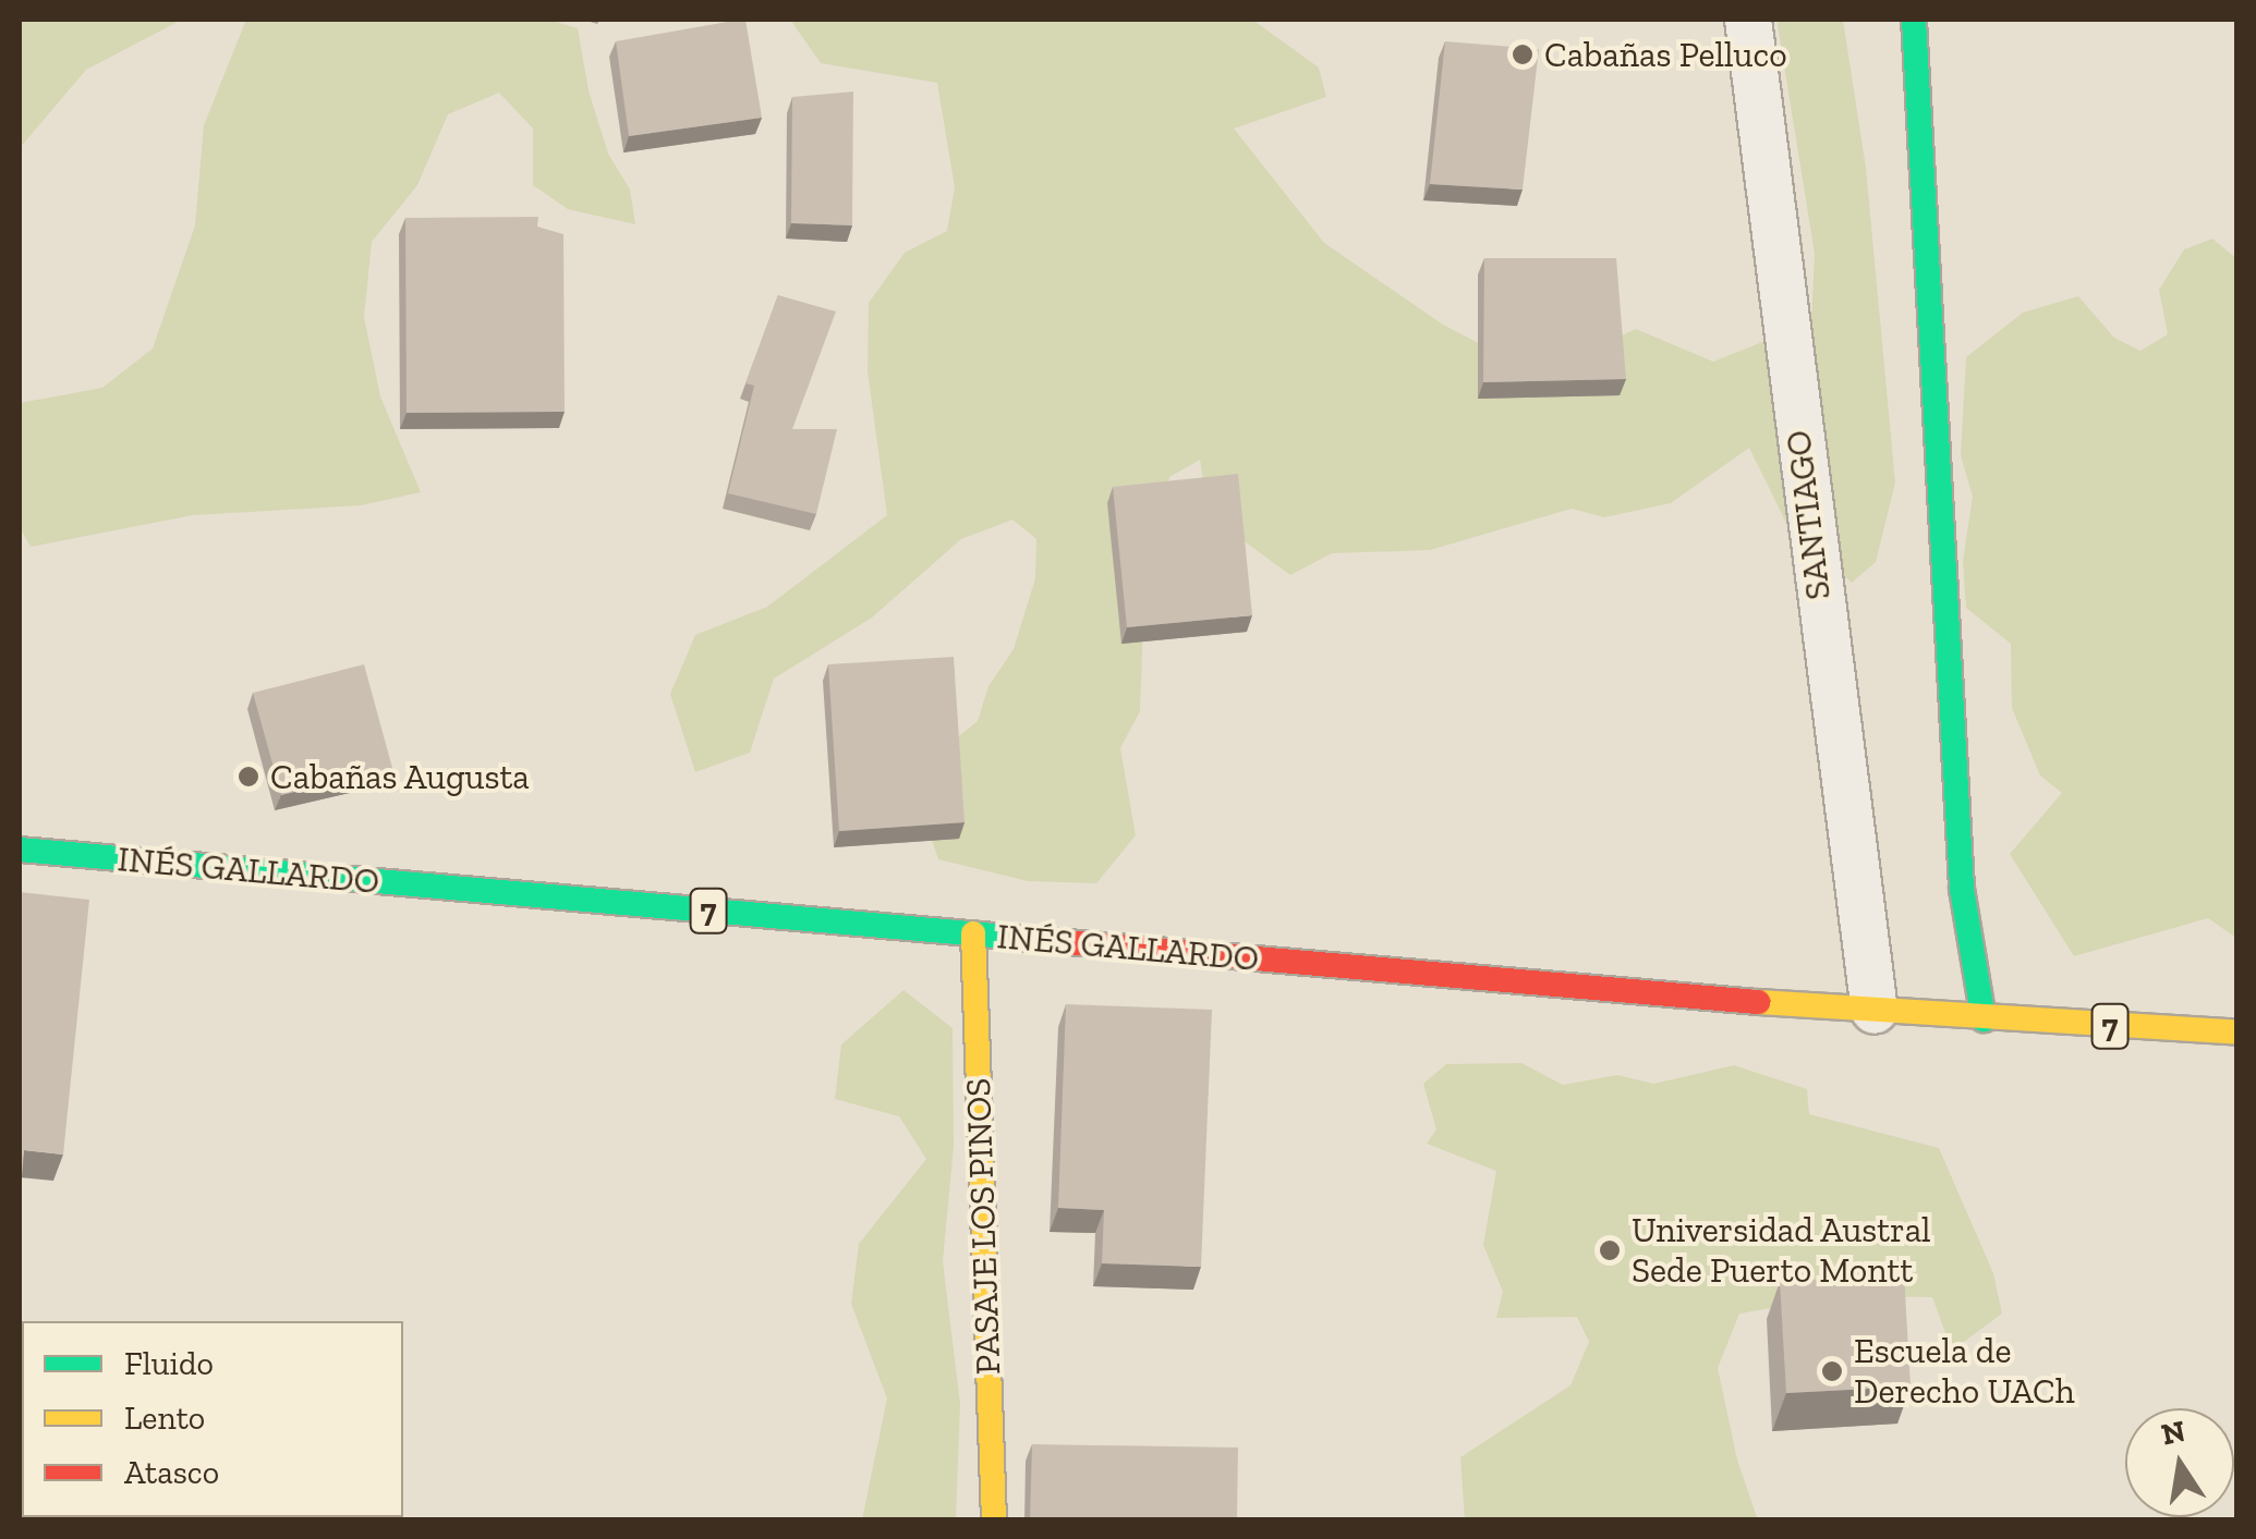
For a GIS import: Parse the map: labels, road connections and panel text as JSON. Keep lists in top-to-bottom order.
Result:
{
  "streets": {
    "main road": ["INÉS GALLARDO", "7", "PASAJE LOS PINOS"],
    "street": ["SANTIAGO"]
  },
  "crossings": [
    ["SANTIAGO", "INÉS GALLARDO"],
    ["INÉS GALLARDO", "PASAJE LOS PINOS"]
  ],
  "places": [
    "Cabañas Pelluco",
    "Cabañas Augusta",
    "Universidad Austral Sede Puerto Montt",
    "Escuela de Derecho UACh"
  ],
  "legend": ["Fluido", "Lento", "Atasco"],
  "north": "top"
}
